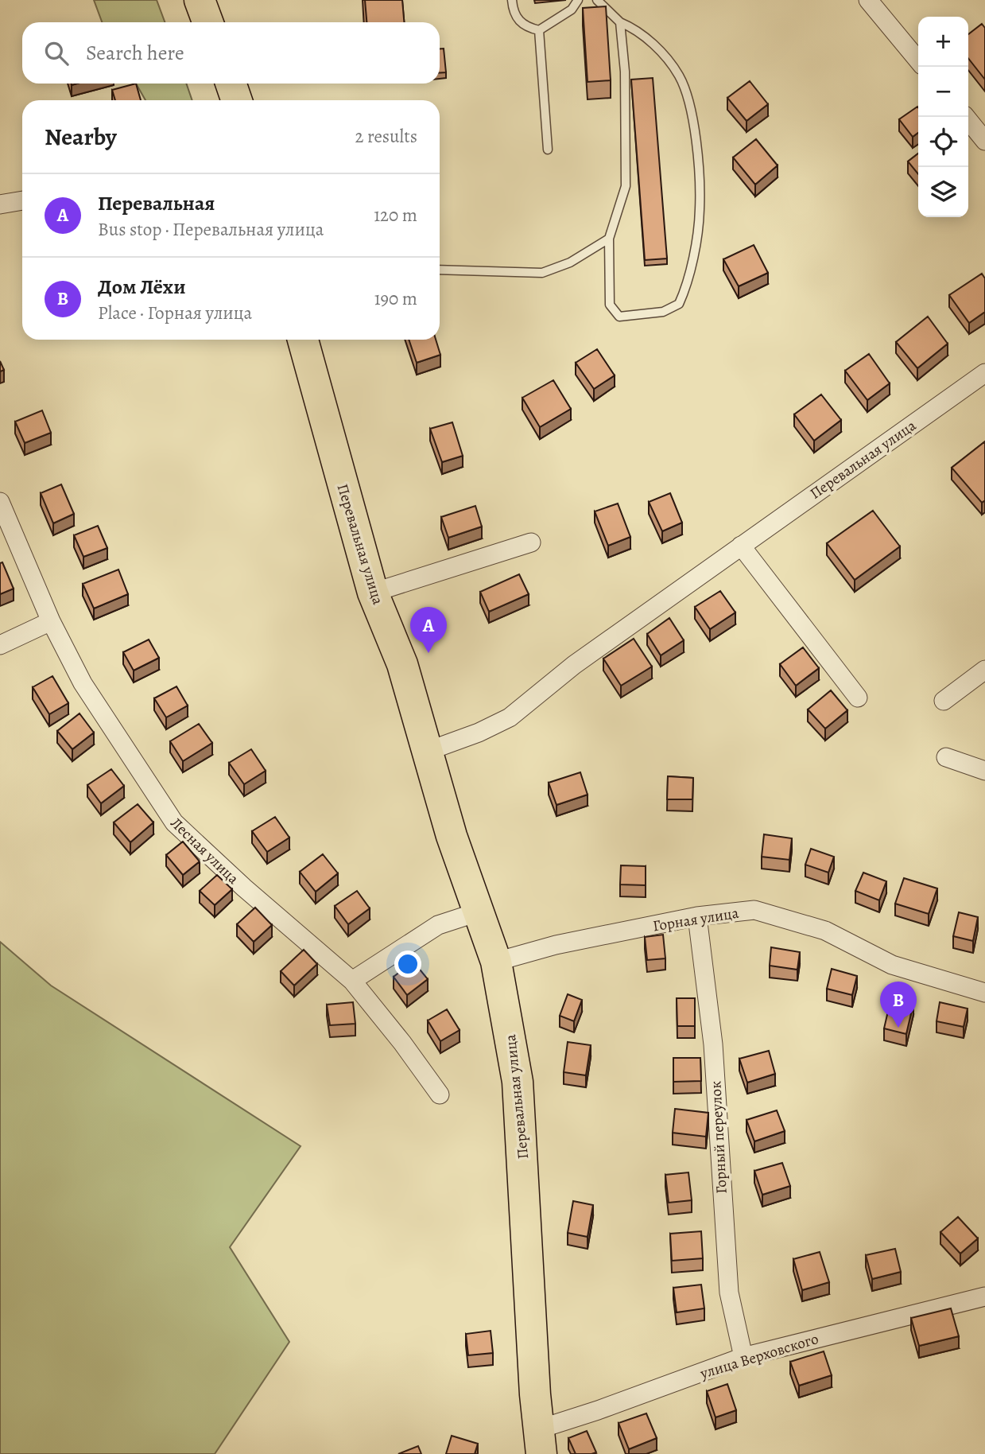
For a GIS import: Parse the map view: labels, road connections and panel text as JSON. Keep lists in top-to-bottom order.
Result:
{
  "streets": {
    "highway": ["Перевальная улица"],
    "street": [
      "Лесная улица",
      "Горная улица",
      "Горный переулок",
      "улица Верховского"
    ]
  },
  "crossings": [
    ["Перевальная улица", "Горная улица"],
    ["Перевальная улица", "улица Верховского"],
    ["Горная улица", "Горный переулок"],
    ["Горный переулок", "улица Верховского"]
  ],
  "page": {
    "map_buttons": ["+", "−"],
    "search": "Search here",
    "heading": ["Nearby", "2 results"],
    "list": [
      {
        "mark": "A",
        "name": "Перевальная",
        "note": "Bus stop · Перевальная улица",
        "value": "120 m"
      },
      {
        "mark": "B",
        "name": "Дом Лёхи",
        "note": "Place · Горная улица",
        "value": "190 m"
      }
    ],
    "pins": ["A", "B"]
  }
}
